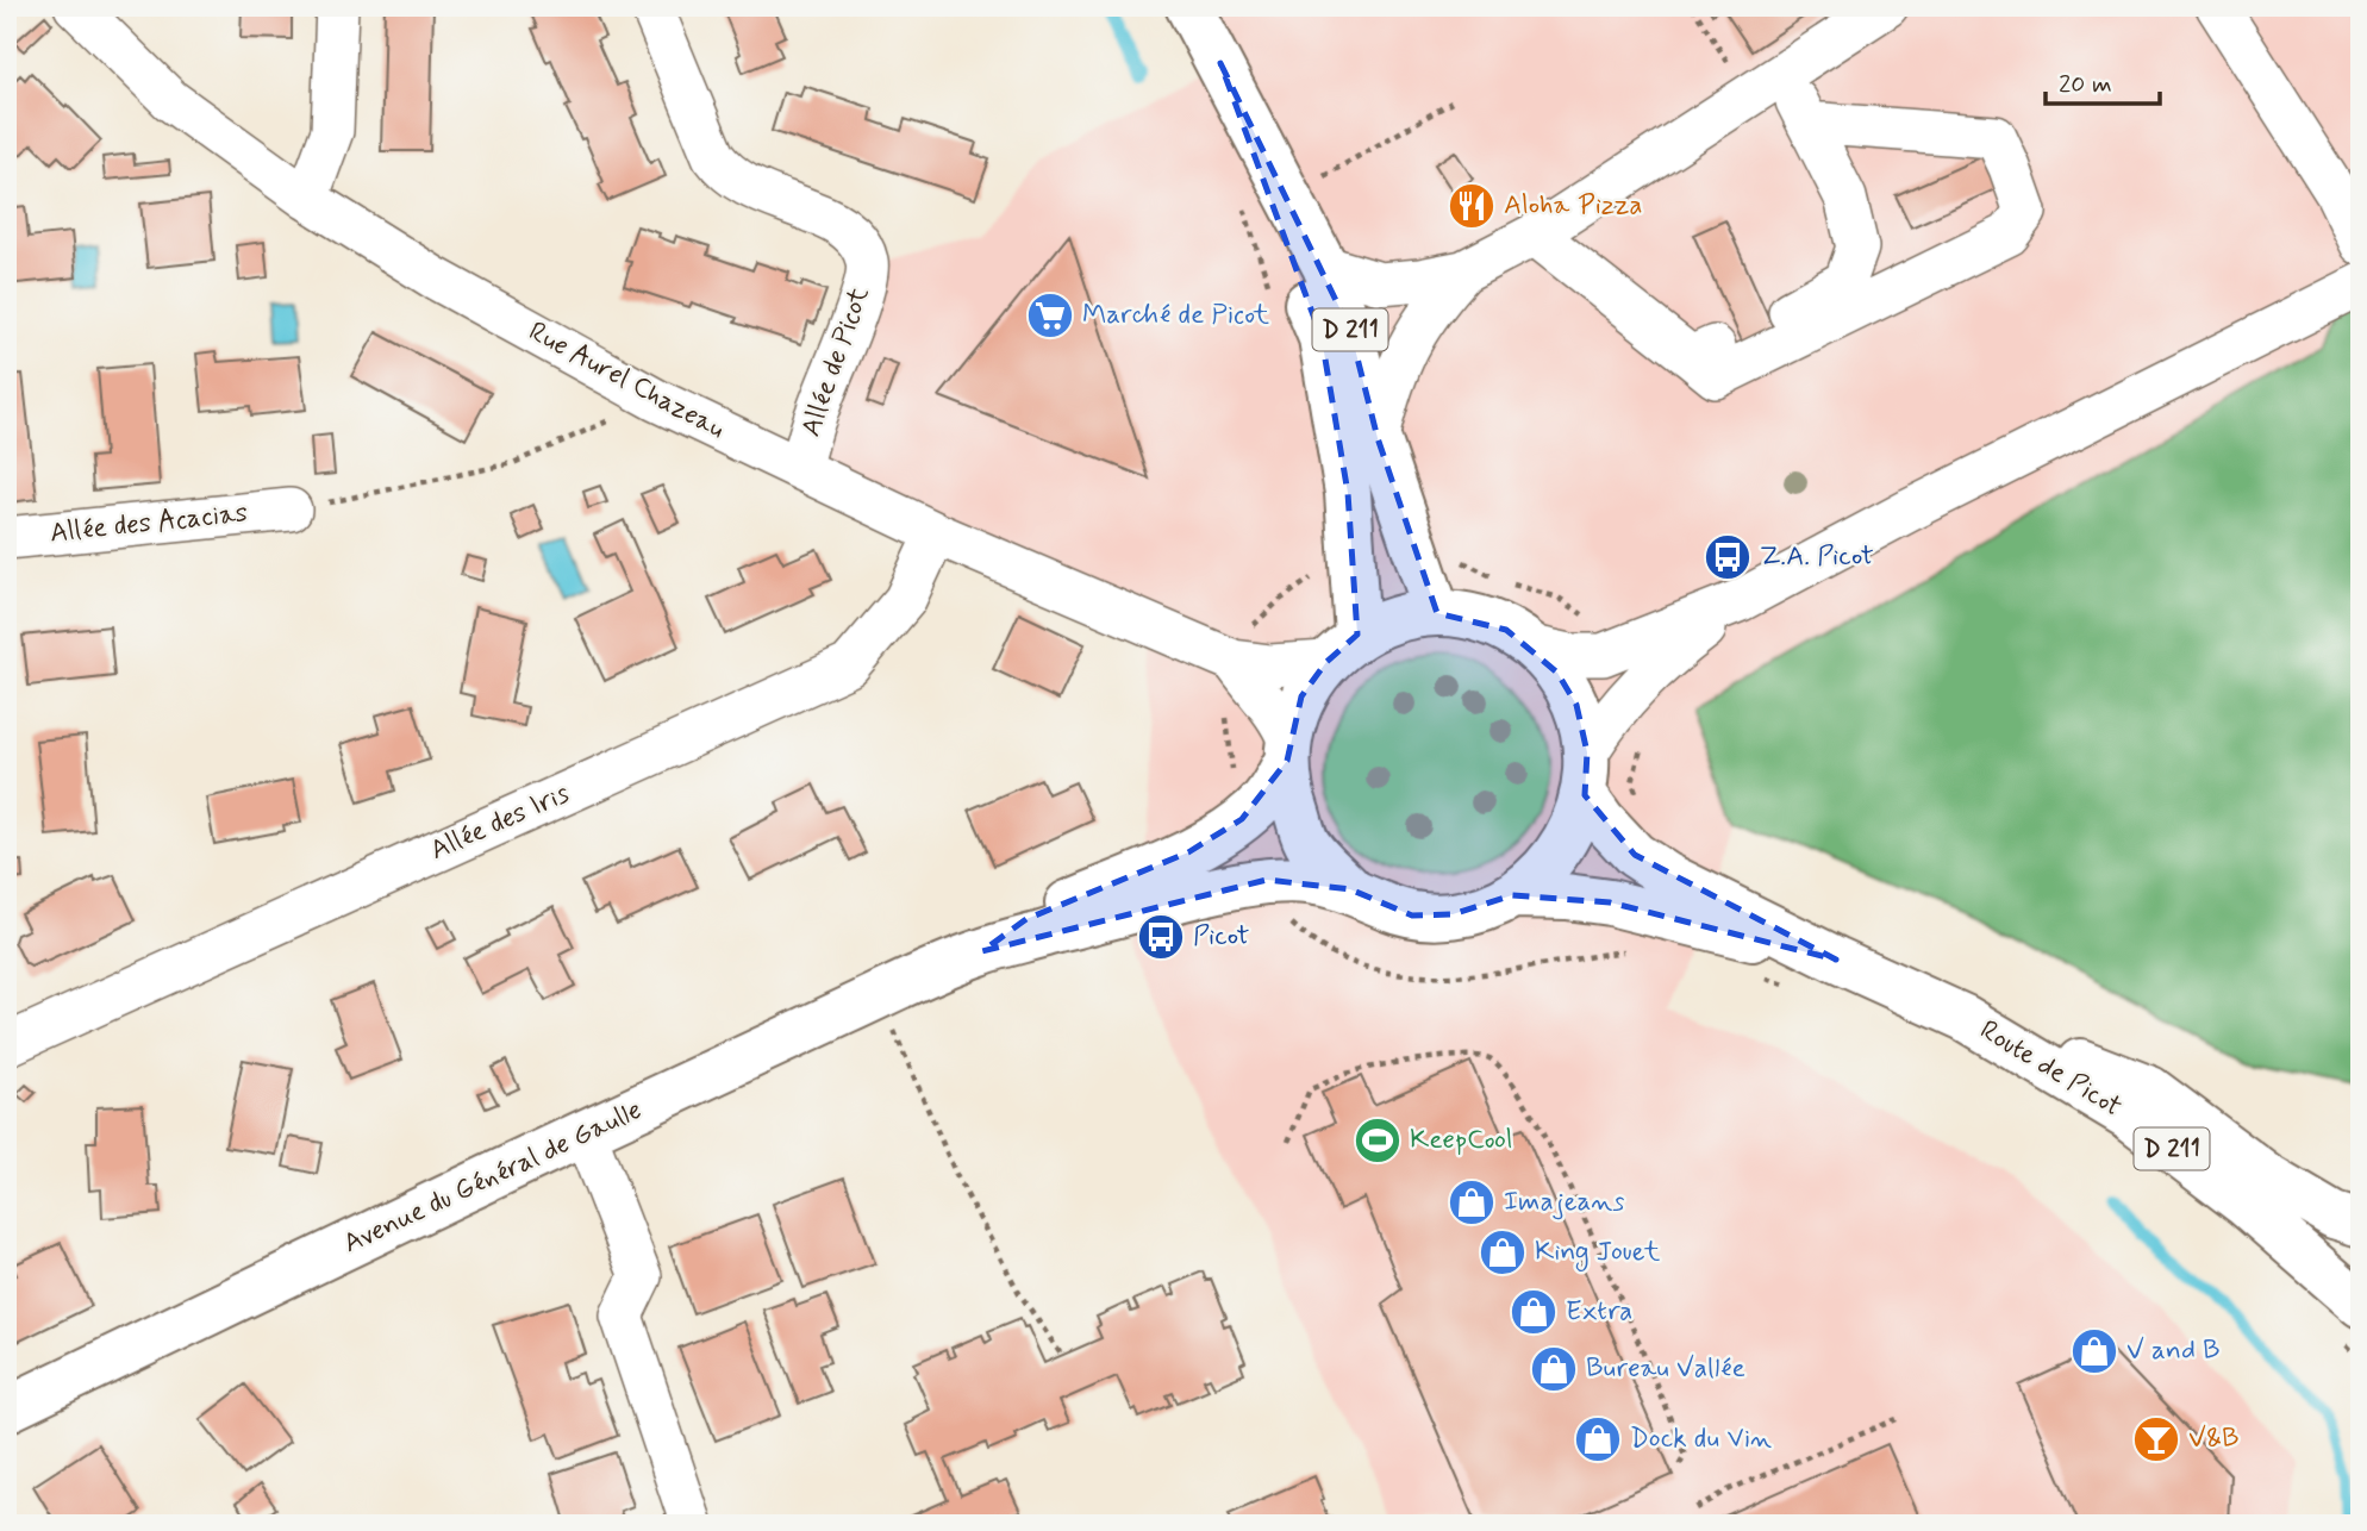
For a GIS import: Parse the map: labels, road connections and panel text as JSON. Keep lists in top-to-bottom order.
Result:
{
  "streets": {
    "main road": ["D 211", "Route de Picot", "Avenue du Général de Gaulle"],
    "street": [
      "Allée de Picot",
      "Rue Aurel Chazeau",
      "Allée des Acacias",
      "Allée des Iris"
    ]
  },
  "crossings": [
    ["D 211", "Rue Aurel Chazeau"],
    ["Allée de Picot", "Rue Aurel Chazeau"],
    ["Rue Aurel Chazeau", "Allée des Iris"]
  ],
  "places": {
    "restaurant": ["Aloha Pizza"],
    "supermarket": ["Marché de Picot"],
    "bus stop": ["Z.A. Picot", "Picot"],
    "sports": ["KeepCool"],
    "shop": [
      "Imajeans",
      "King Jouet",
      "Extra",
      "V and B",
      "Bureau Vallée",
      "Dock du Vin"
    ],
    "bar": ["V&B"]
  },
  "scale_bar": "20 m"
}
